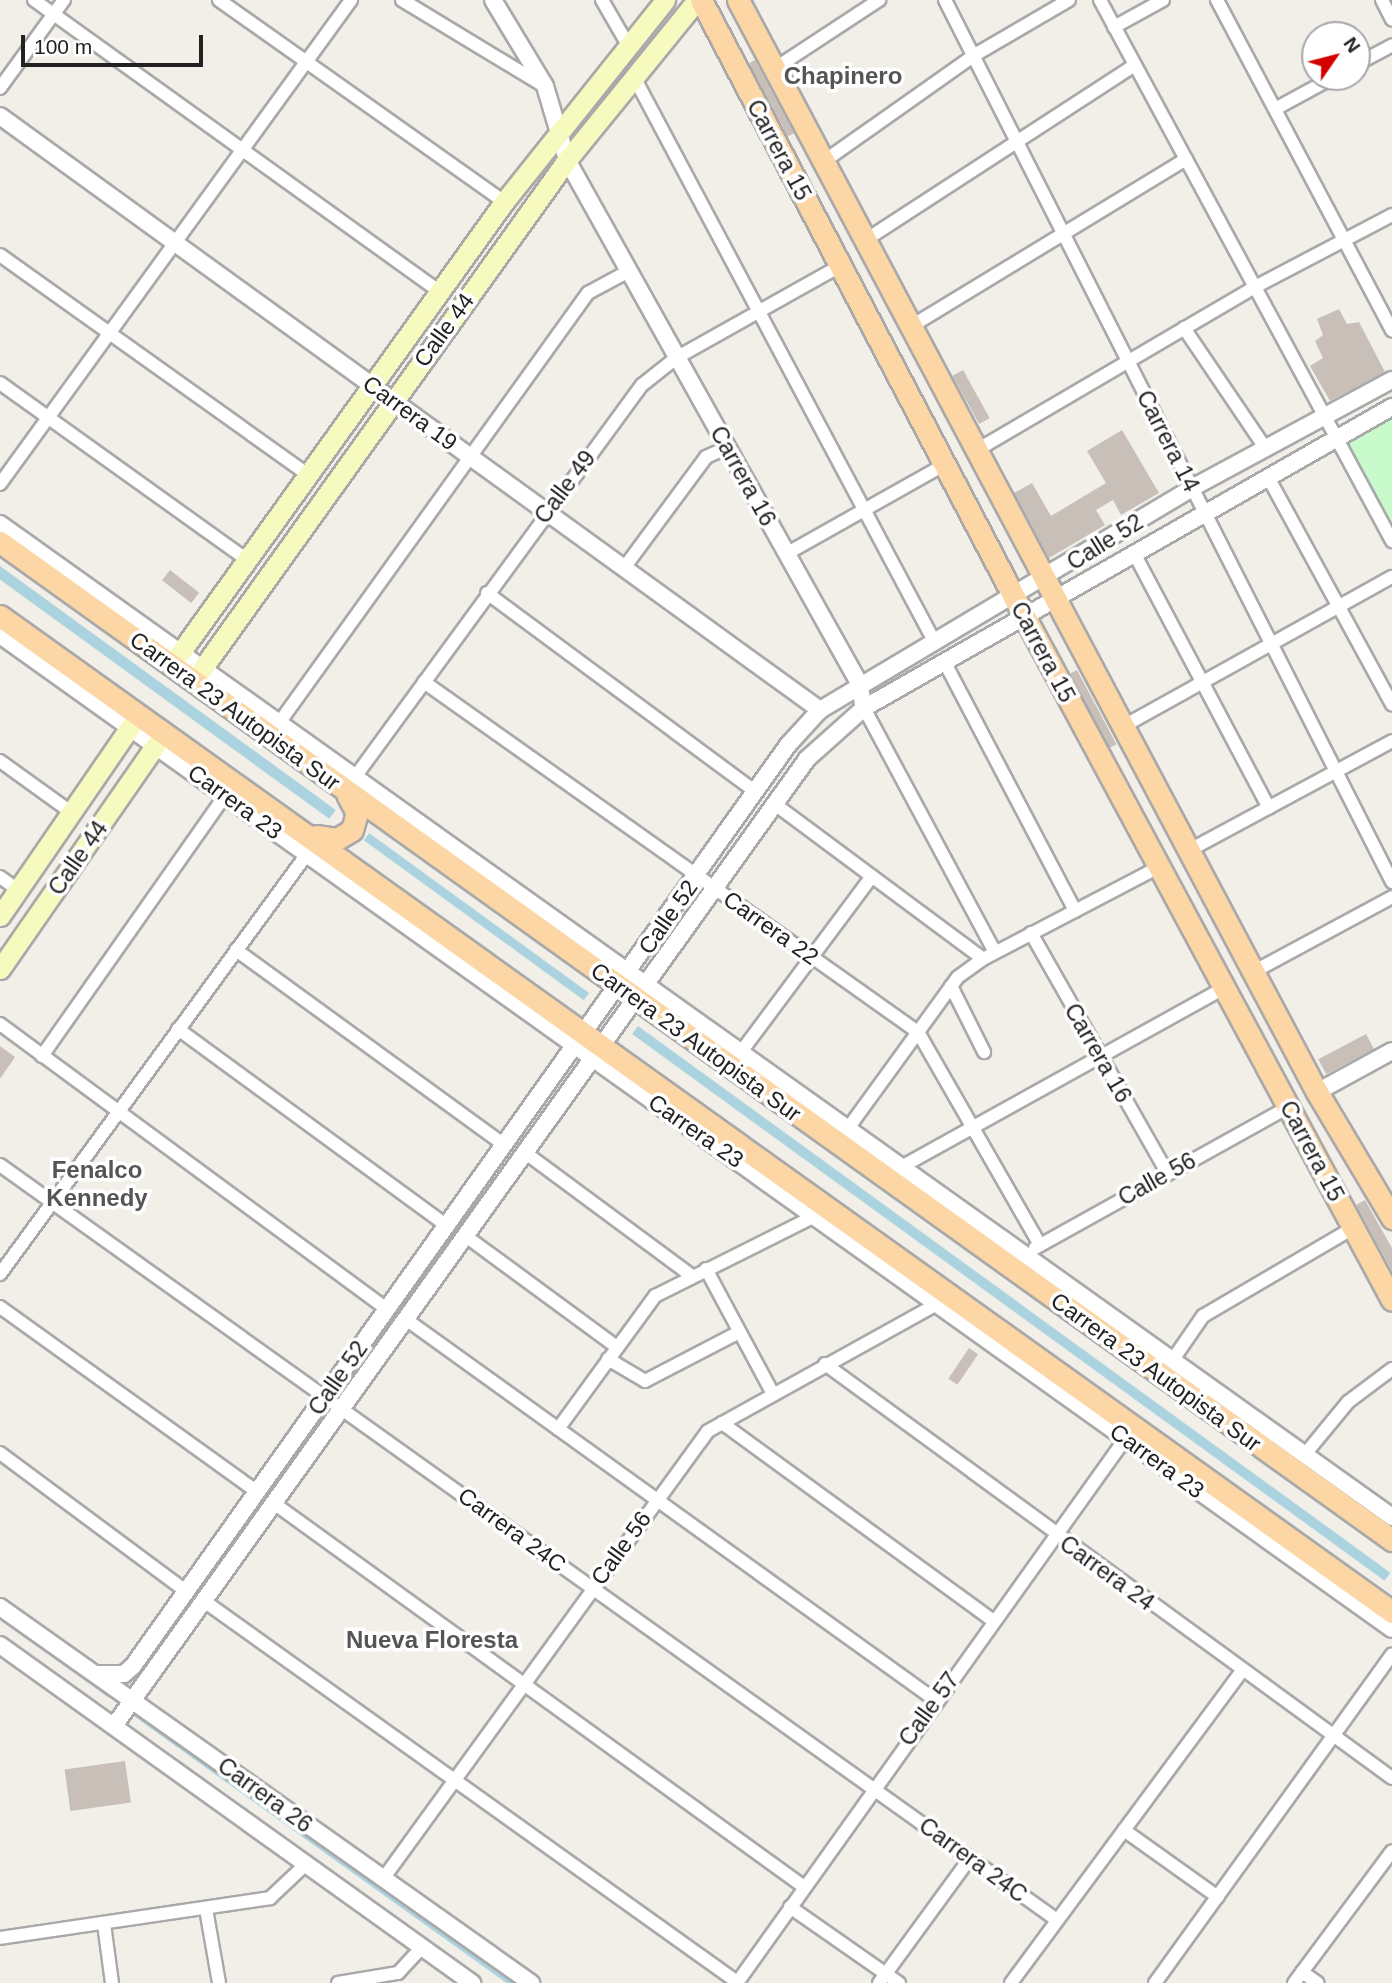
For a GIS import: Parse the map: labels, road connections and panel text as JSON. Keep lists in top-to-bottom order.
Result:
{
  "streets": {
    "main road": ["Carrera 15", "Calle 44", "Carrera 23 Autopista Sur"],
    "street": [
      "Carrera 19",
      "Carrera 14",
      "Carrera 16",
      "Calle 49",
      "Calle 52",
      "Carrera 23",
      "Carrera 22",
      "Calle 56",
      "Carrera 24C",
      "Carrera 24",
      "Calle 57",
      "Carrera 26"
    ]
  },
  "crossings": [
    ["Carrera 15", "Calle 44"],
    ["Carrera 15", "Calle 49"],
    ["Carrera 15", "Calle 52"],
    ["Carrera 15", "Calle 56"],
    ["Calle 44", "Carrera 19"],
    ["Calle 44", "Carrera 16"],
    ["Calle 44", "Carrera 23"],
    ["Carrera 19", "Calle 49"],
    ["Carrera 19", "Calle 52"],
    ["Carrera 14", "Calle 52"],
    ["Carrera 16", "Calle 49"],
    ["Carrera 16", "Calle 52"],
    ["Carrera 16", "Calle 56"],
    ["Calle 49", "Carrera 23 Autopista Sur"],
    ["Calle 49", "Carrera 22"],
    ["Calle 52", "Carrera 23 Autopista Sur"],
    ["Calle 52", "Carrera 23"],
    ["Calle 52", "Carrera 22"],
    ["Calle 52", "Carrera 24C"],
    ["Calle 52", "Carrera 26"],
    ["Carrera 23", "Calle 56"],
    ["Carrera 23", "Calle 57"],
    ["Carrera 22", "Calle 56"],
    ["Calle 56", "Carrera 24C"],
    ["Calle 56", "Carrera 24"],
    ["Calle 56", "Carrera 26"],
    ["Carrera 24C", "Calle 57"],
    ["Carrera 24", "Calle 57"]
  ],
  "districts": ["Chapinero", "Fenalco Kennedy", "Nueva Floresta"],
  "scale_bar": "100 m",
  "north": "top right"
}
